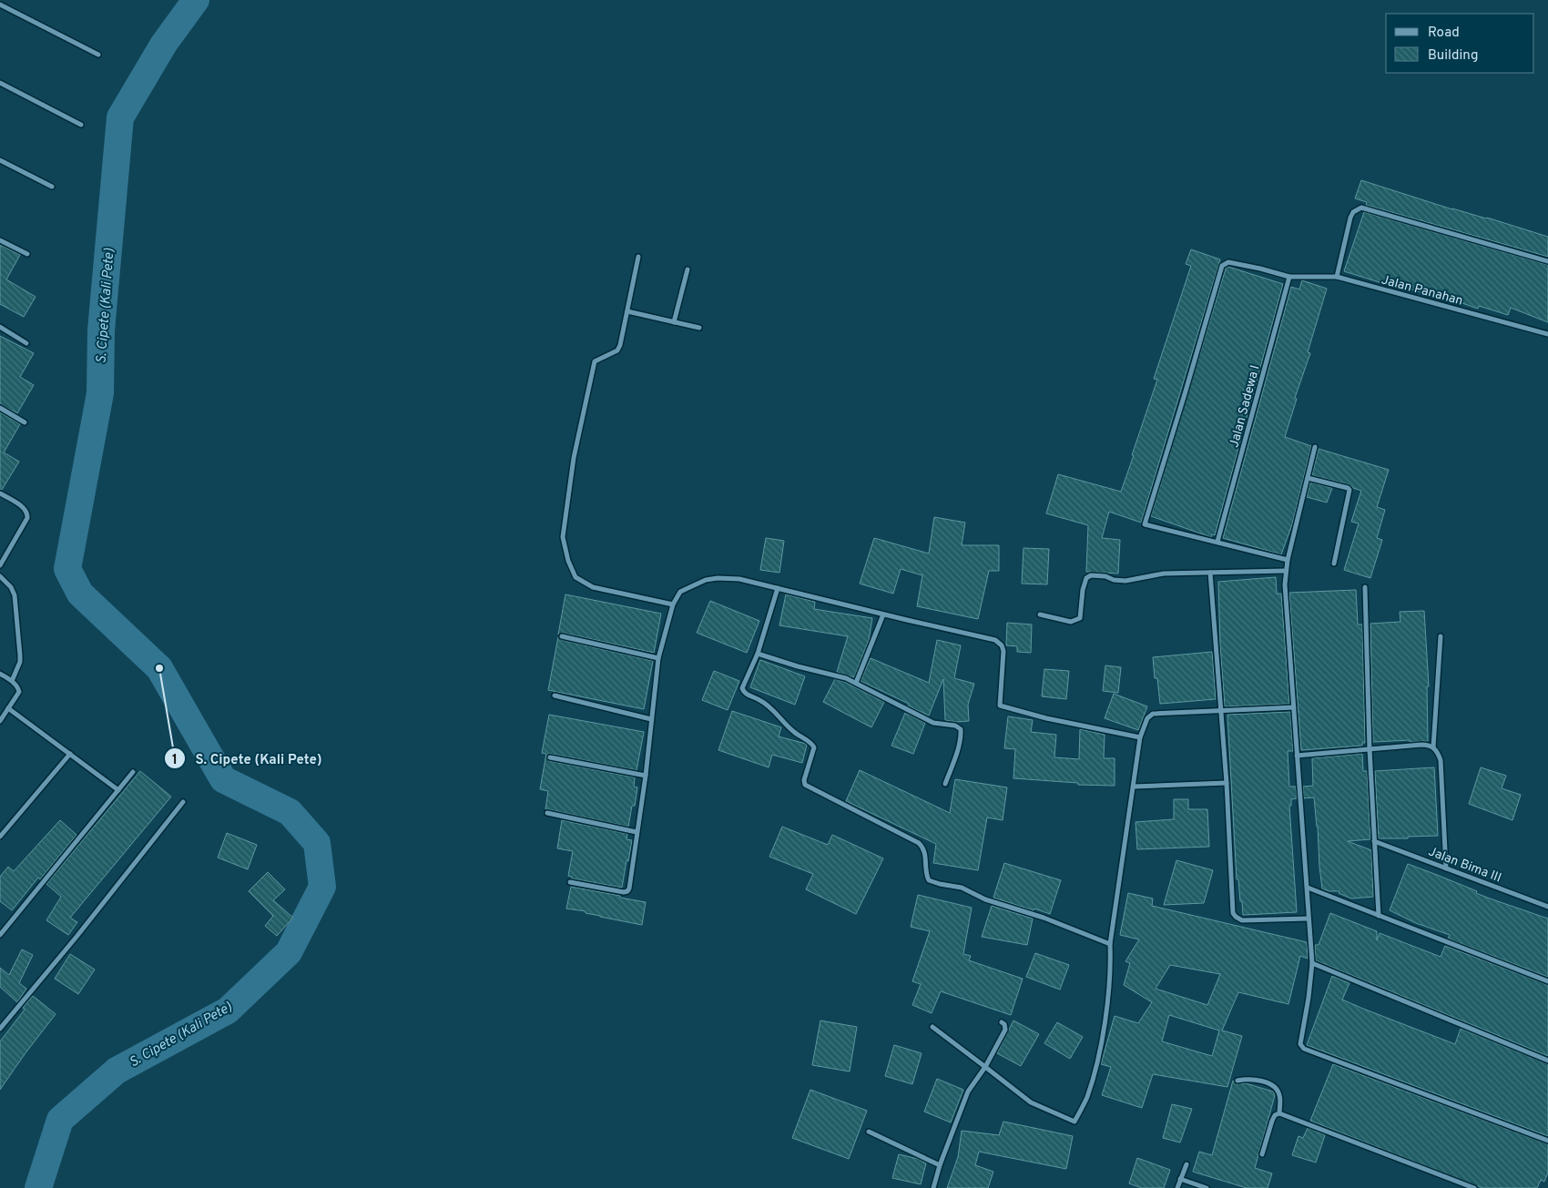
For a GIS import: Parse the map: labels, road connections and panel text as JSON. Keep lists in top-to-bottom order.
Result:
{
  "streets": {
    "street": ["Jalan Panahan", "Jalan Sadewa I", "Jalan Bima III"]
  },
  "crossings": [
    ["Jalan Panahan", "Jalan Sadewa I"]
  ],
  "water": ["S. Cipete (Kali Pete)"],
  "places": ["S. Cipete (Kali Pete)"],
  "legend": ["Road", "Building"]
}
